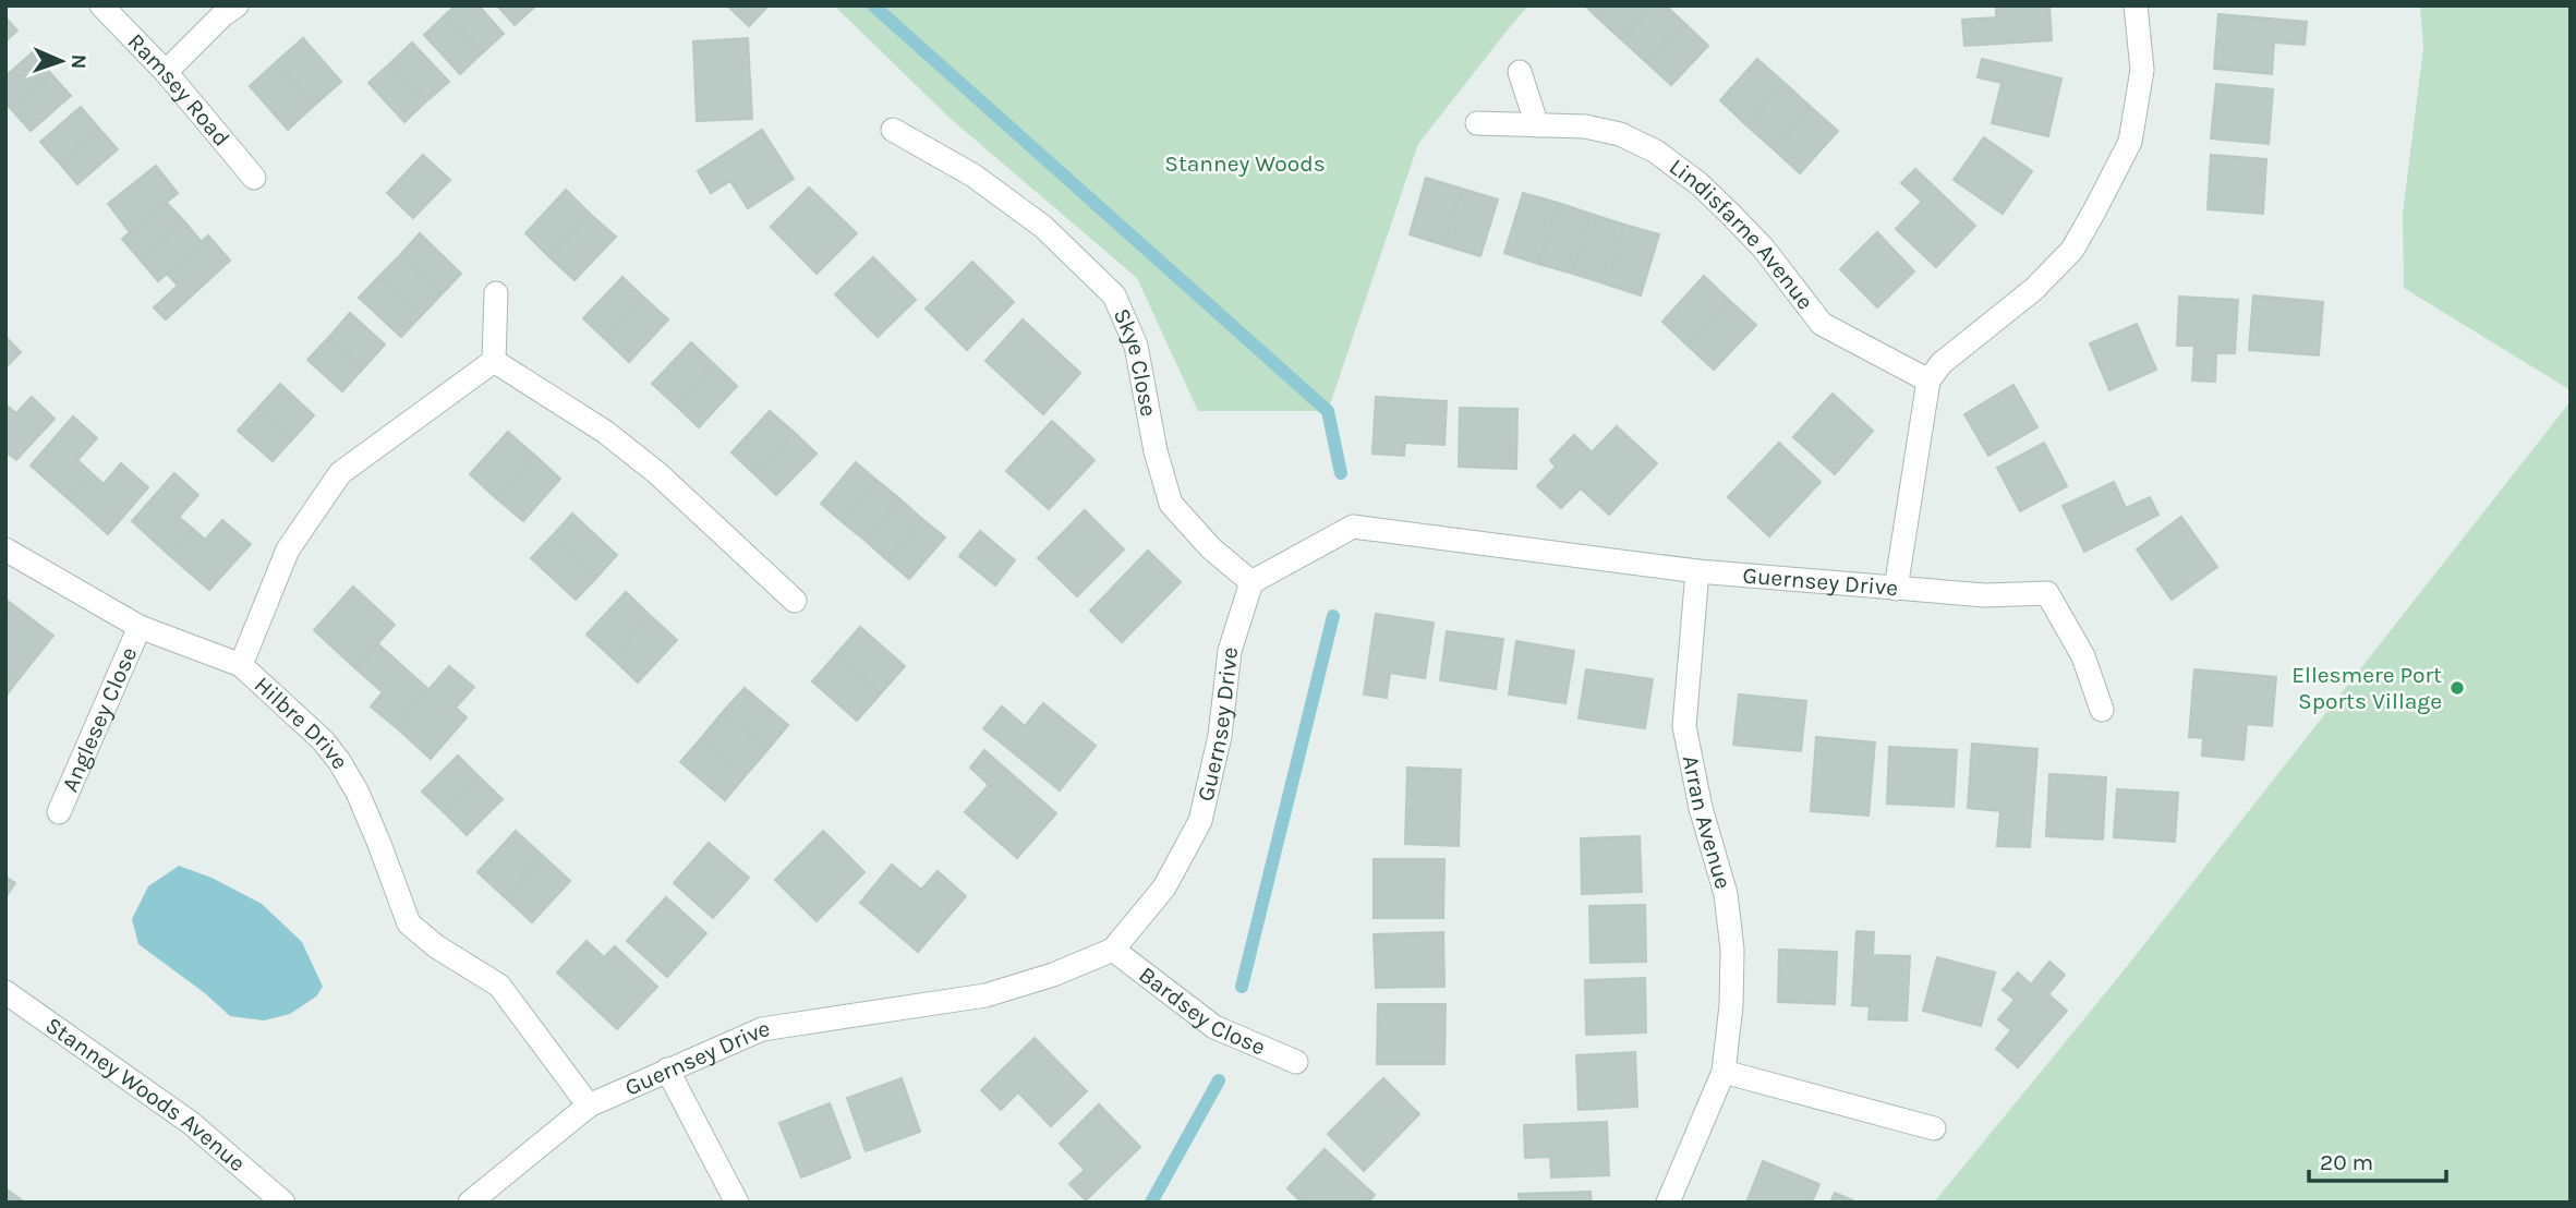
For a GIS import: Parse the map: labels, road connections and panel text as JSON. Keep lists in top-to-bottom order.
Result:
{
  "streets": {
    "street": [
      "Ramsey Road",
      "Lindisfarne Avenue",
      "Skye Close",
      "Guernsey Drive",
      "Anglesey Close",
      "Hilbre Drive",
      "Arran Avenue",
      "Bardsey Close",
      "Stanney Woods Avenue"
    ]
  },
  "crossings": [
    ["Skye Close", "Guernsey Drive"],
    ["Guernsey Drive", "Hilbre Drive"],
    ["Guernsey Drive", "Arran Avenue"],
    ["Guernsey Drive", "Bardsey Close"],
    ["Anglesey Close", "Hilbre Drive"]
  ],
  "parks": ["Stanney Woods"],
  "places": ["Ellesmere Port Sports Village"],
  "scale_bar": "20 m",
  "north": "right"
}
